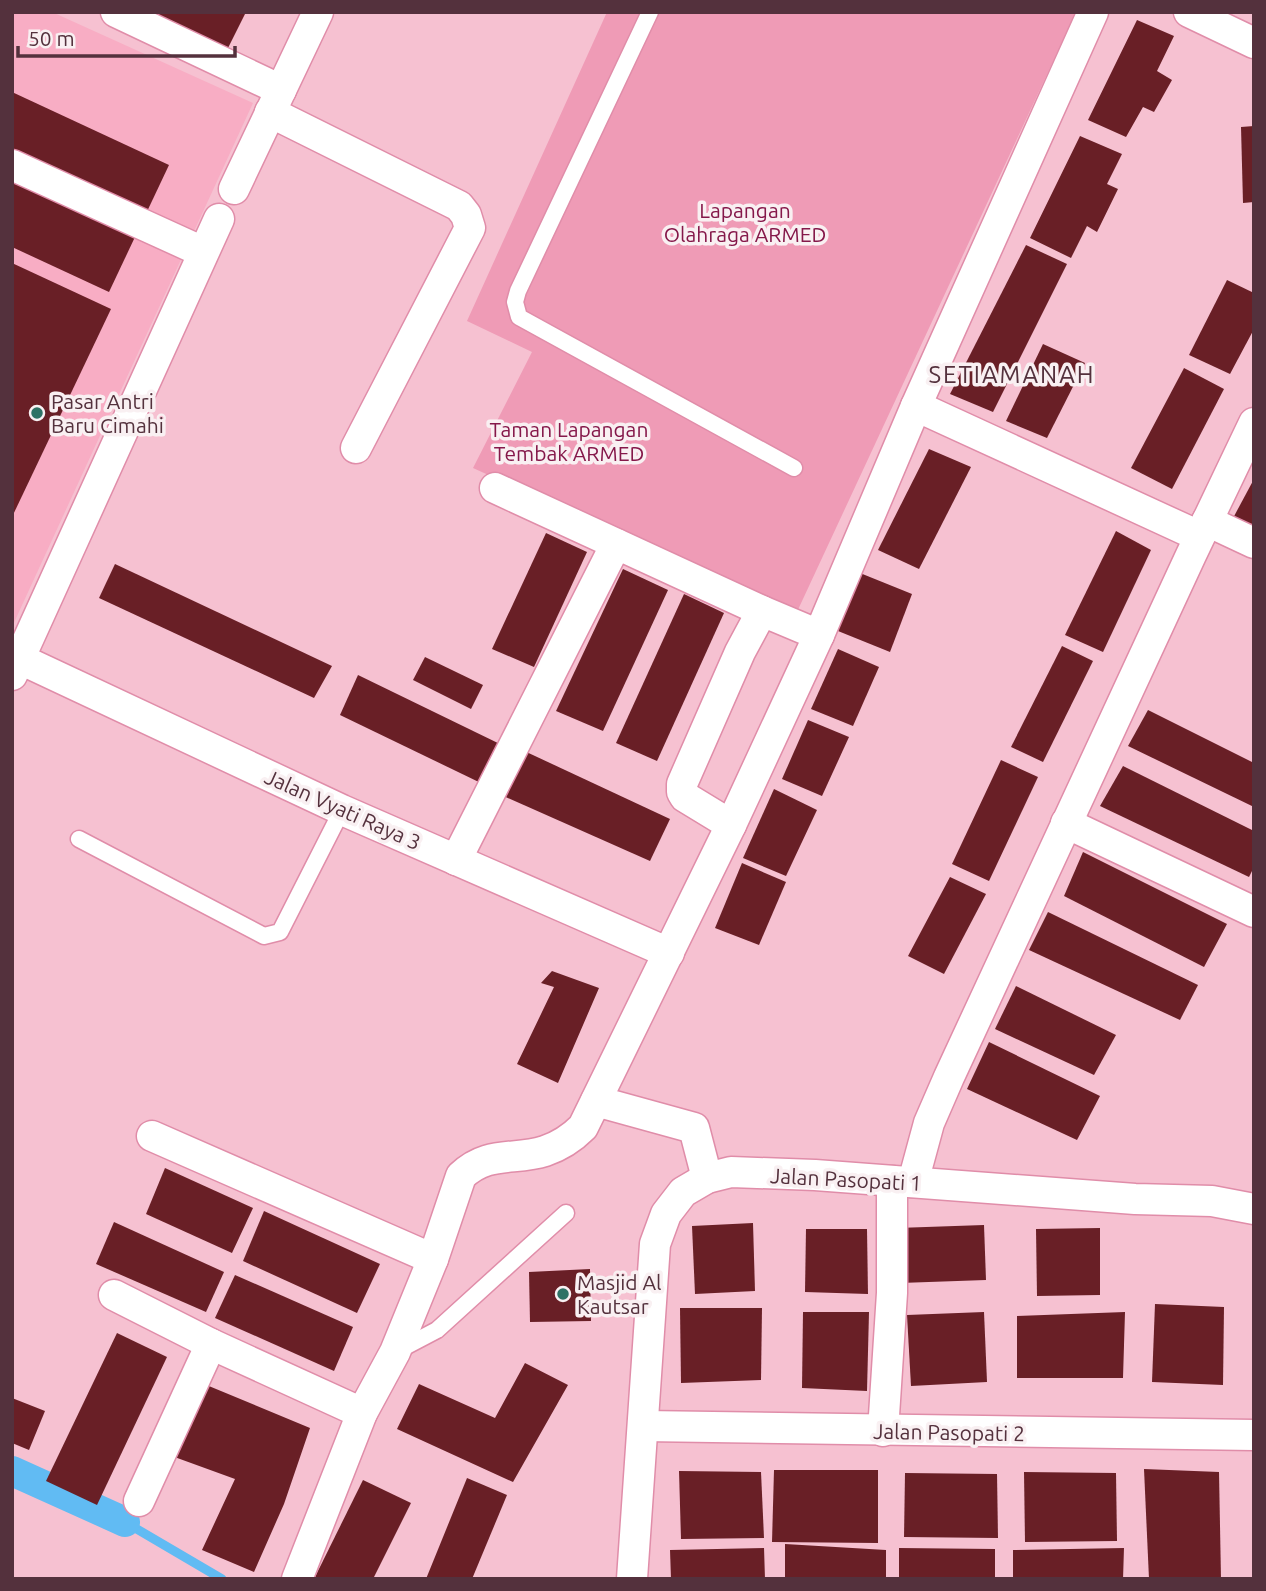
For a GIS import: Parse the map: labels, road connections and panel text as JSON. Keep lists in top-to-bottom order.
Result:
{
  "streets": {
    "street": ["Jalan Vyati Raya 3", "Jalan Pasopati 1", "Jalan Pasopati 2"]
  },
  "crossings": [
    ["Jalan Pasopati 1", "Jalan Pasopati 2"]
  ],
  "districts": ["SETIAMANAH"],
  "parks": ["Lapangan Olahraga ARMED", "Taman Lapangan Tembak ARMED"],
  "places": ["Pasar Antri Baru Cimahi", "Masjid Al Kautsar"],
  "scale_bar": "50 m"
}
